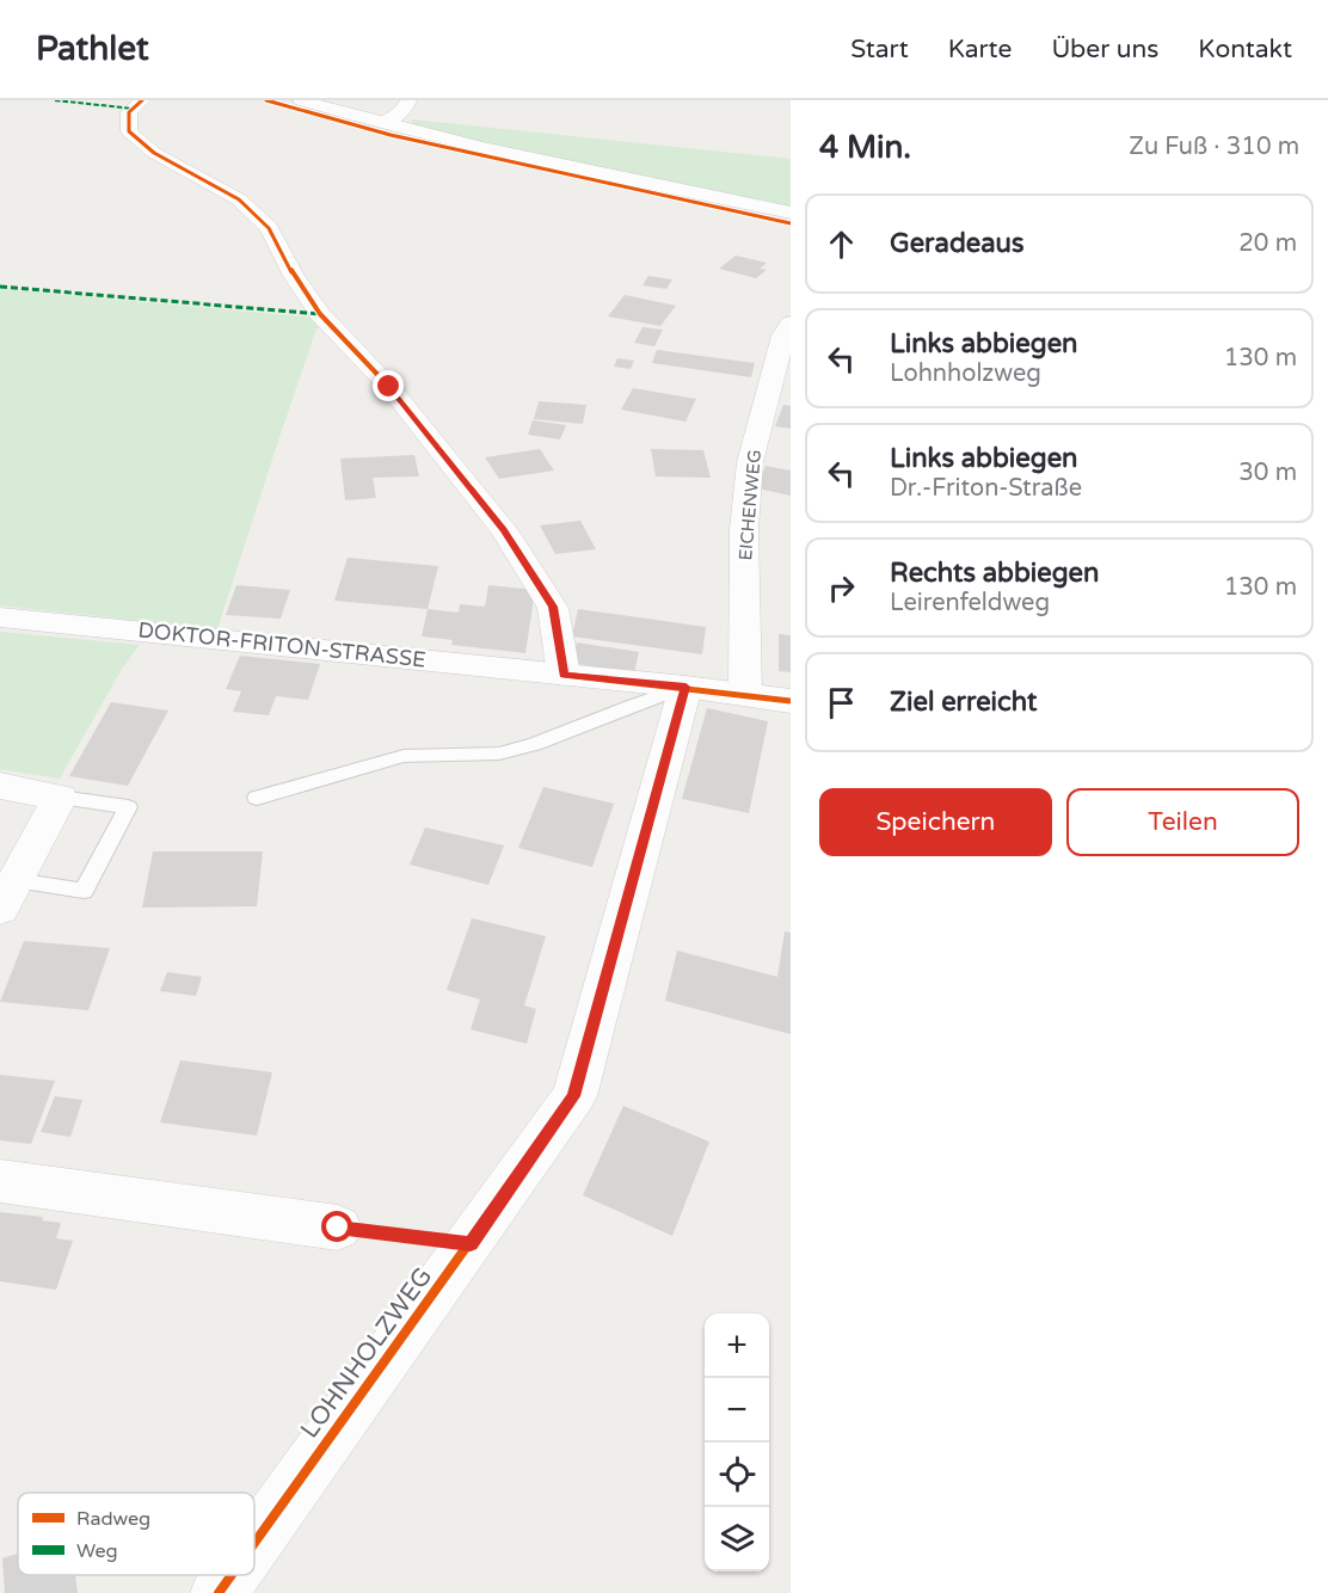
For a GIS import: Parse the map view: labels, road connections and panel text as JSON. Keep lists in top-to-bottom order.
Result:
{
  "streets": {
    "main road": ["DOKTOR-FRITON-STRASSE"],
    "street": ["EICHENWEG", "LOHNHOLZWEG"]
  },
  "crossings": [
    ["EICHENWEG", "DOKTOR-FRITON-STRASSE"],
    ["DOKTOR-FRITON-STRASSE", "LOHNHOLZWEG"]
  ],
  "legend": ["Radweg", "Weg"],
  "page": {
    "header": "Pathlet",
    "nav": [
      "Start",
      "Karte",
      "Über uns",
      "Kontakt"
    ],
    "heading": ["4 Min.", "Zu Fuß · 310 m"],
    "list": [
      ["Geradeaus", "20 m"],
      ["Links abbiegen", "Lohnholzweg", "130 m"],
      ["Links abbiegen", "Dr.-Friton-Straße", "30 m"],
      ["Rechts abbiegen", "Leirenfeldweg", "130 m"],
      "Ziel erreicht"
    ],
    "buttons": ["Speichern", "Teilen"],
    "map_buttons": ["+", "−"]
  }
}
